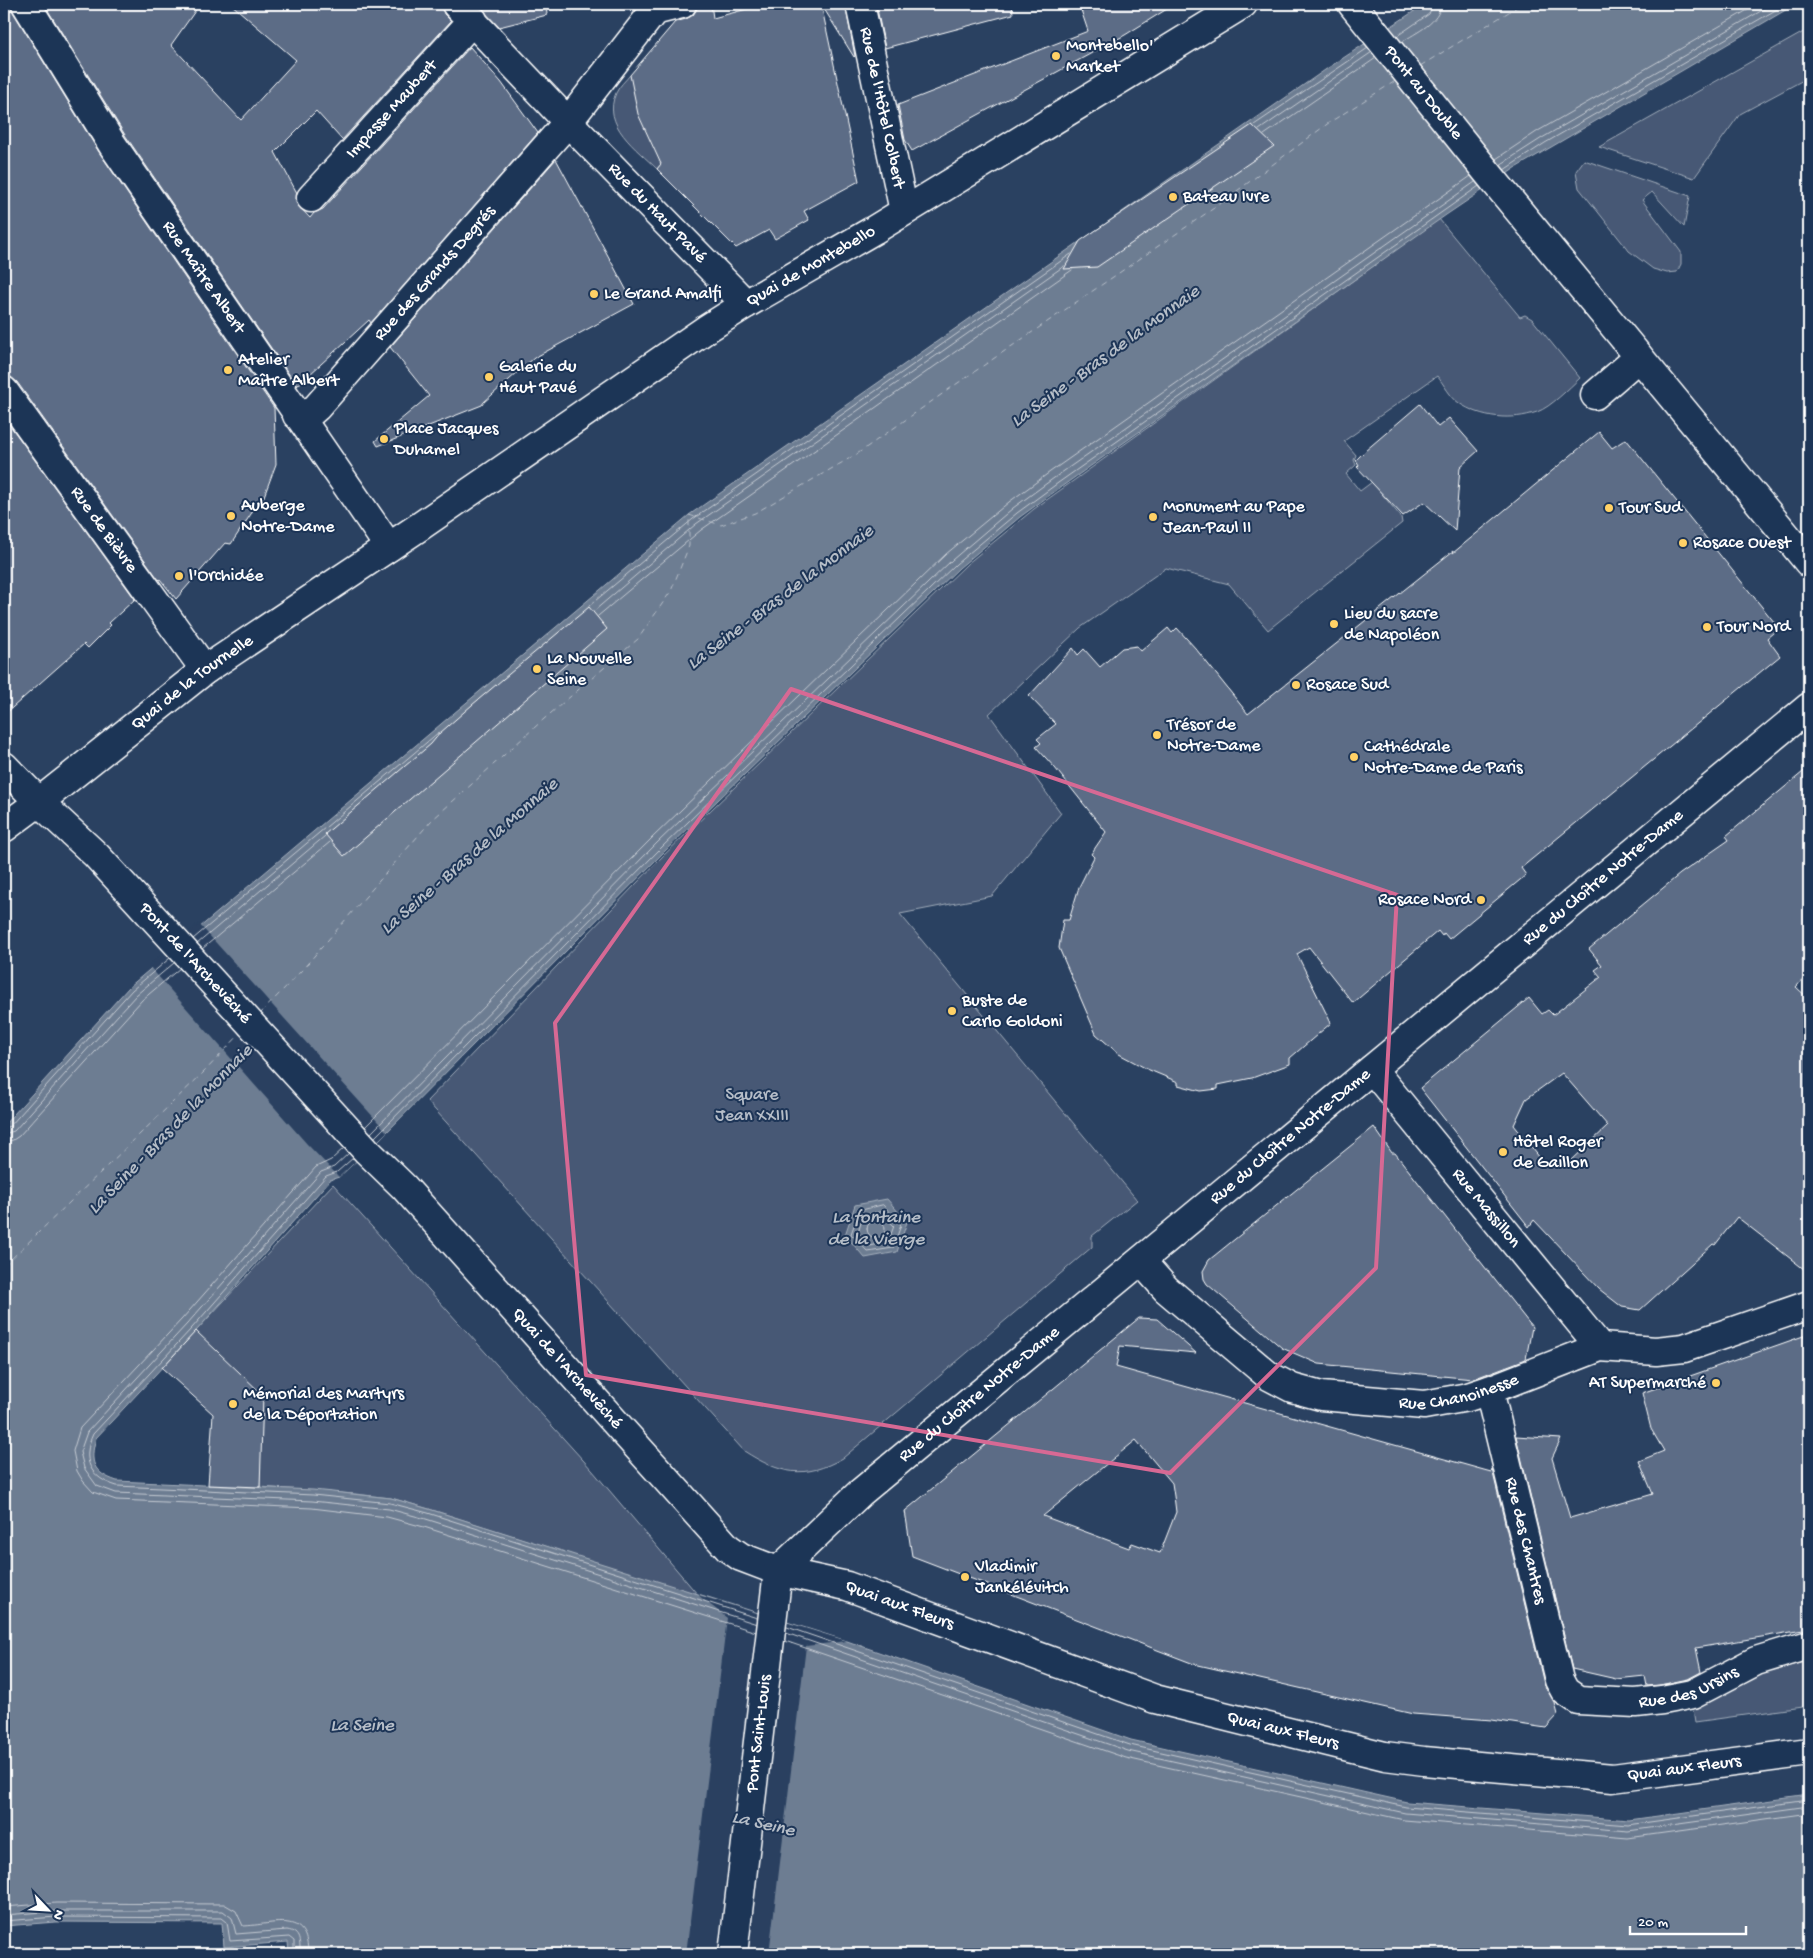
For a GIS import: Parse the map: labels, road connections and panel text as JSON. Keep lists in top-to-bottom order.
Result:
{
  "streets": {
    "street": [
      "Pont au Double",
      "Rue de l'Hôtel Colbert",
      "Impasse Maubert",
      "Rue du Haut Pavé",
      "Quai de Montebello",
      "Rue des Grands Degrés",
      "Rue Maître Albert",
      "Rue de Bièvre",
      "Quai de la Tournelle",
      "Rue du Cloître Notre-Dame",
      "Pont de l'Archevêché",
      "Rue Massillon",
      "Quai de l'Archevêché",
      "Rue Chanoinesse",
      "Rue des Chantres",
      "Quai aux Fleurs",
      "Rue des Ursins",
      "Pont Saint-Louis"
    ]
  },
  "crossings": [
    ["Rue de l'Hôtel Colbert", "Quai de Montebello"],
    ["Impasse Maubert", "Rue du Haut Pavé"],
    ["Rue du Haut Pavé", "Quai de Montebello"],
    ["Rue du Haut Pavé", "Rue des Grands Degrés"],
    ["Quai de Montebello", "Rue Maître Albert"],
    ["Quai de Montebello", "Quai de la Tournelle"],
    ["Rue des Grands Degrés", "Rue Maître Albert"],
    ["Rue Maître Albert", "Quai de la Tournelle"],
    ["Rue de Bièvre", "Quai de la Tournelle"],
    ["Quai de la Tournelle", "Pont de l'Archevêché"],
    ["Rue du Cloître Notre-Dame", "Rue Massillon"],
    ["Rue du Cloître Notre-Dame", "Quai de l'Archevêché"],
    ["Rue du Cloître Notre-Dame", "Rue Chanoinesse"],
    ["Rue du Cloître Notre-Dame", "Quai aux Fleurs"],
    ["Rue du Cloître Notre-Dame", "Pont Saint-Louis"],
    ["Pont de l'Archevêché", "Quai de l'Archevêché"],
    ["Rue Massillon", "Rue Chanoinesse"],
    ["Quai de l'Archevêché", "Quai aux Fleurs"],
    ["Quai de l'Archevêché", "Pont Saint-Louis"],
    ["Rue Chanoinesse", "Rue des Chantres"],
    ["Rue des Chantres", "Rue des Ursins"],
    ["Quai aux Fleurs", "Pont Saint-Louis"]
  ],
  "water": ["La Seine - Bras de la Monnaie", "La fontaine de la Vierge", "La Seine"],
  "parks": ["Square Jean XXIII"],
  "places": [
    "Montebello' Market",
    "Bateau Ivre",
    "Le Grand Amalfi",
    "Atelier Maître Albert",
    "Galerie du Haut Pavé",
    "Place Jacques Duhamel",
    "Tour Sud",
    "Auberge Notre-Dame",
    "Monument au Pape Jean-Paul II",
    "Rosace Ouest",
    "l'Orchidée",
    "Lieu du sacre de Napoléon",
    "Tour Nord",
    "La Nouvelle Seine",
    "Rosace Sud",
    "Trésor de Notre-Dame",
    "Cathédrale Notre-Dame de Paris",
    "Rosace Nord",
    "Buste de Carlo Goldoni",
    "Hôtel Roger de Gaillon",
    "AT Supermarché",
    "Mémorial des Martyrs de la Déportation",
    "Vladimir Jankélévitch"
  ],
  "scale_bar": "20 m",
  "north": "bottom right"
}
